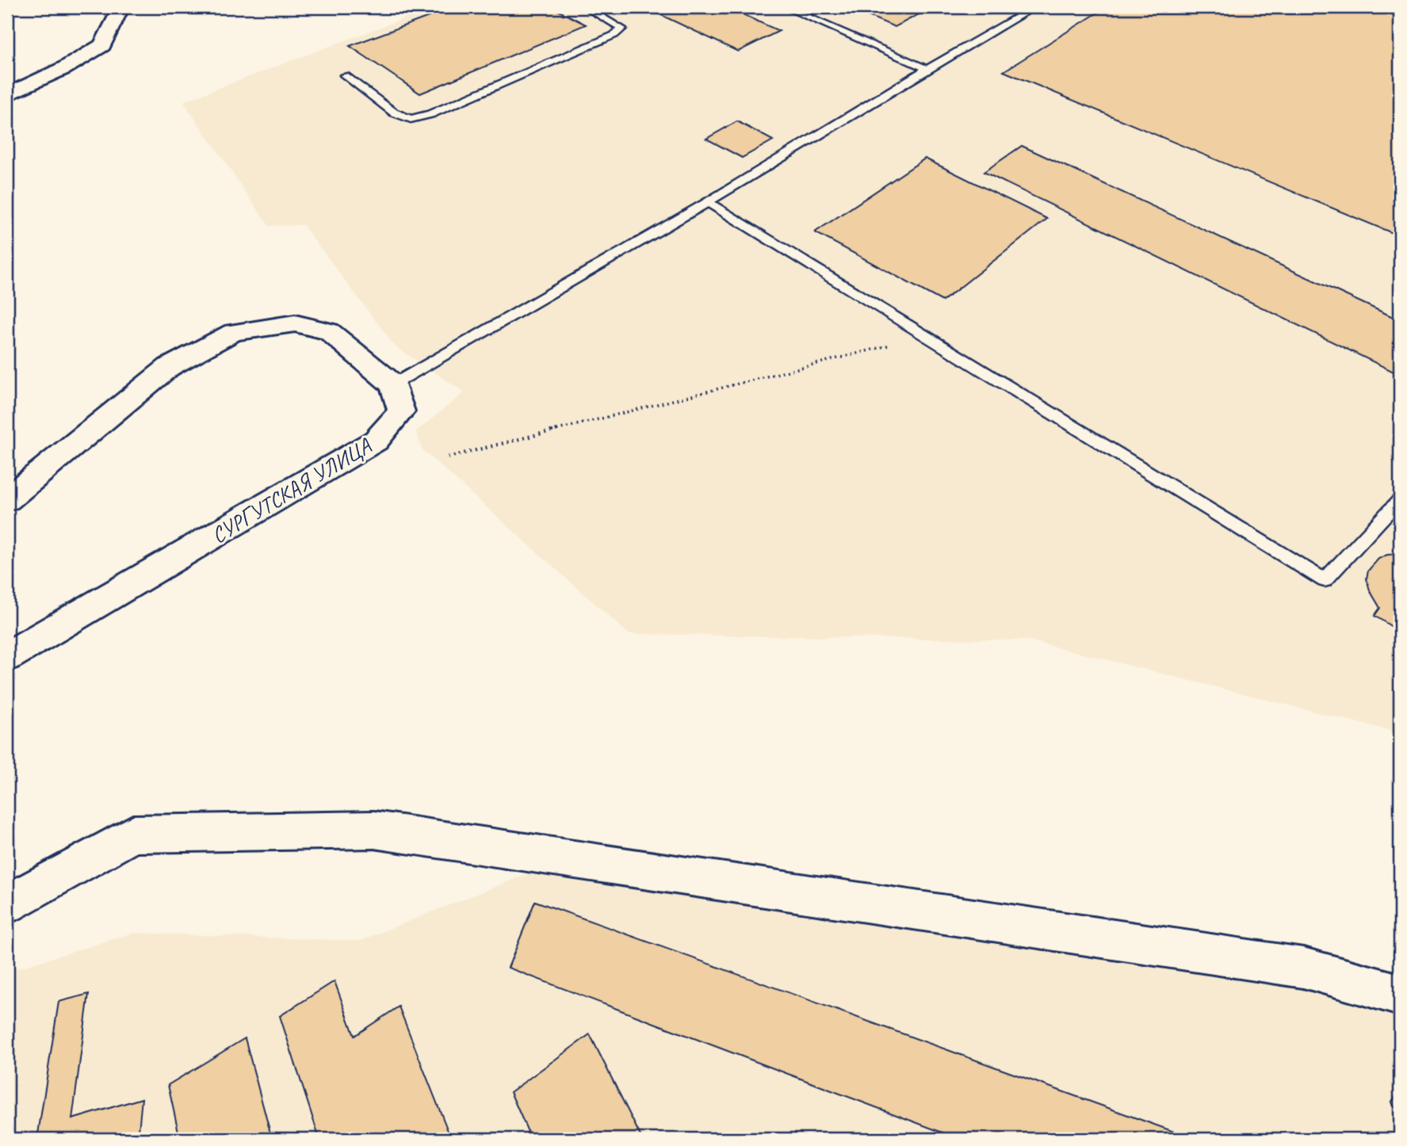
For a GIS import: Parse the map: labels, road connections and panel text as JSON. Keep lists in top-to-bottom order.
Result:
{
  "streets": {
    "street": ["СУРГУТСКАЯ УЛИЦА"]
  }
}
